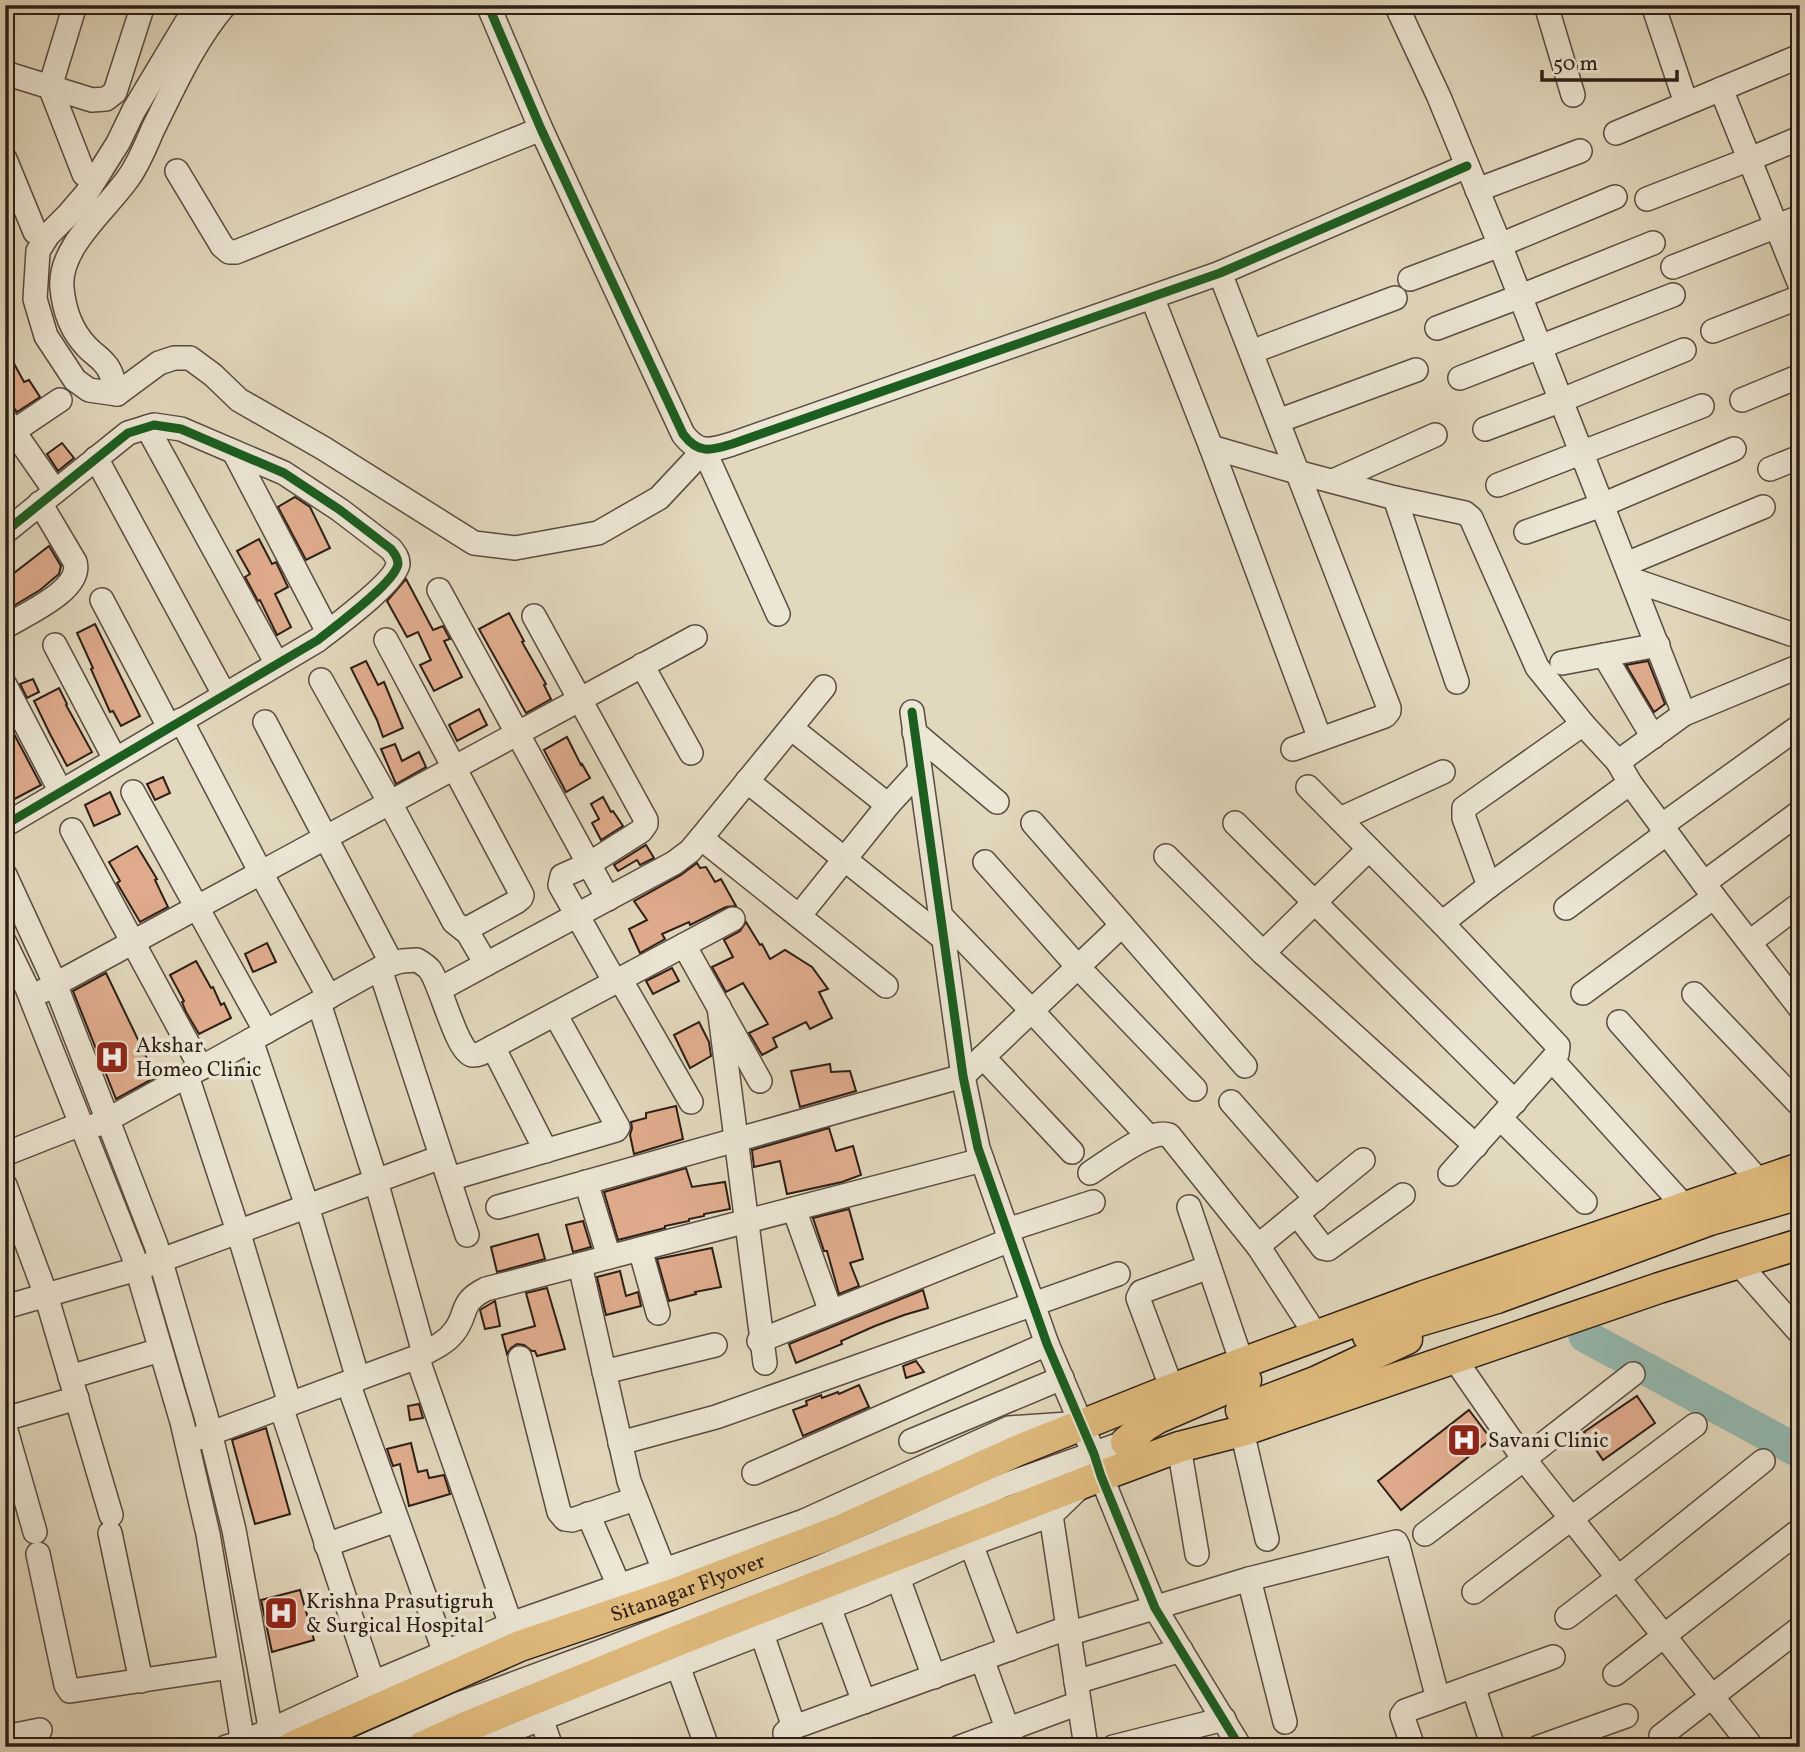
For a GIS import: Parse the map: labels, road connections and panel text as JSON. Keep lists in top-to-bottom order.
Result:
{
  "streets": {
    "main road": ["Sitanagar Flyover"]
  },
  "places": {
    "hospital": ["Akshar Homeo Clinic", "Savani Clinic", "Krishna Prasutigruh & Surgical Hospital"]
  },
  "scale_bar": "50 m"
}
